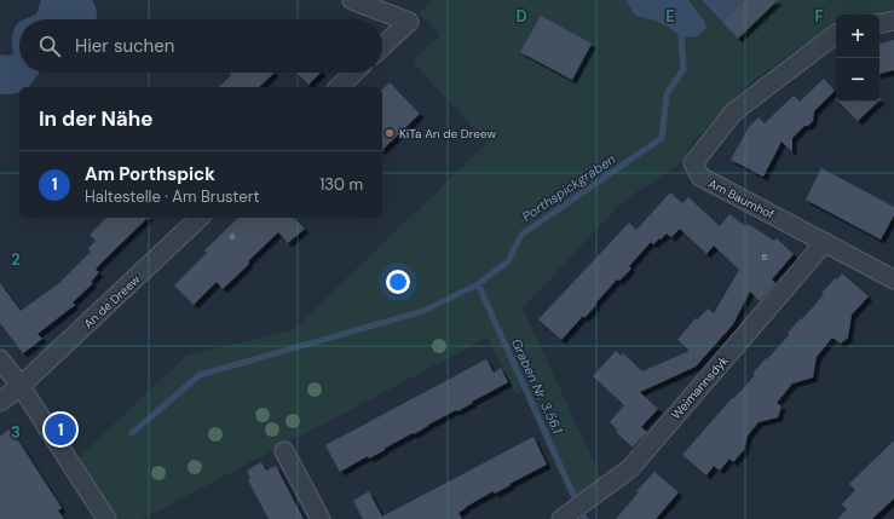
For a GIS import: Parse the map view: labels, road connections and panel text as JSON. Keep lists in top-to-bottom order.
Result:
{
  "streets": {
    "street": ["Am Baumhof", "An de Dreew", "Weimannsdyk"]
  },
  "crossings": [
    ["Am Baumhof", "Weimannsdyk"]
  ],
  "water": ["Porthspickgraben", "Graben Nr. 3.56.1"],
  "places": ["KiTa An de Dreew"],
  "house_numbers": ["8", "6"],
  "page": {
    "map_buttons": ["+", "−"],
    "search": "Hier suchen",
    "heading": "In der Nähe",
    "list": [
      {
        "mark": "1",
        "name": "Am Porthspick",
        "note": "Haltestelle · Am Brustert",
        "value": "130 m"
      }
    ],
    "pins": "1"
  },
  "grid": {
    "columns": ["D", "E", "F"],
    "rows": ["2", "3"]
  }
}
